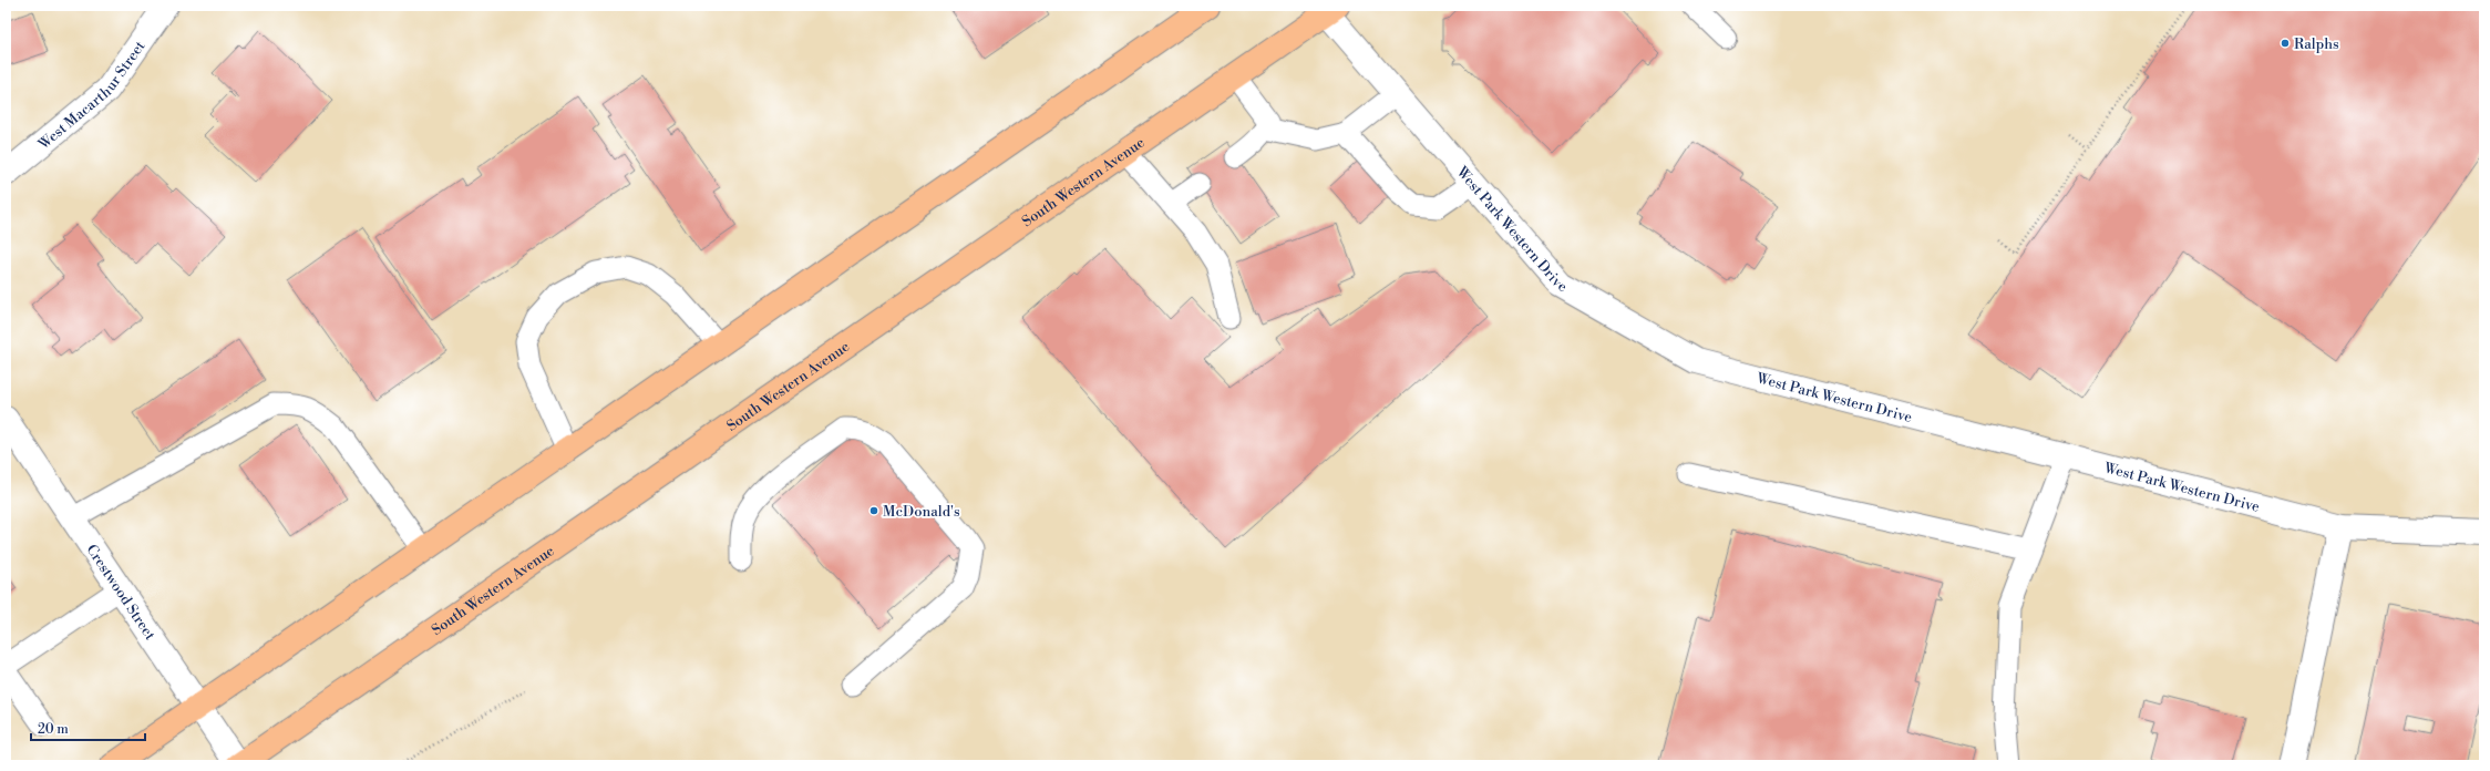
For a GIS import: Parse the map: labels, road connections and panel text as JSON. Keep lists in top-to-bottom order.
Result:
{
  "streets": {
    "main road": ["South Western Avenue"],
    "street": ["West Macarthur Street", "West Park Western Drive", "Crestwood Street"]
  },
  "crossings": [
    ["South Western Avenue", "West Park Western Drive"],
    ["South Western Avenue", "Crestwood Street"]
  ],
  "places": ["Ralphs", "McDonald's"],
  "scale_bar": "20 m"
}
